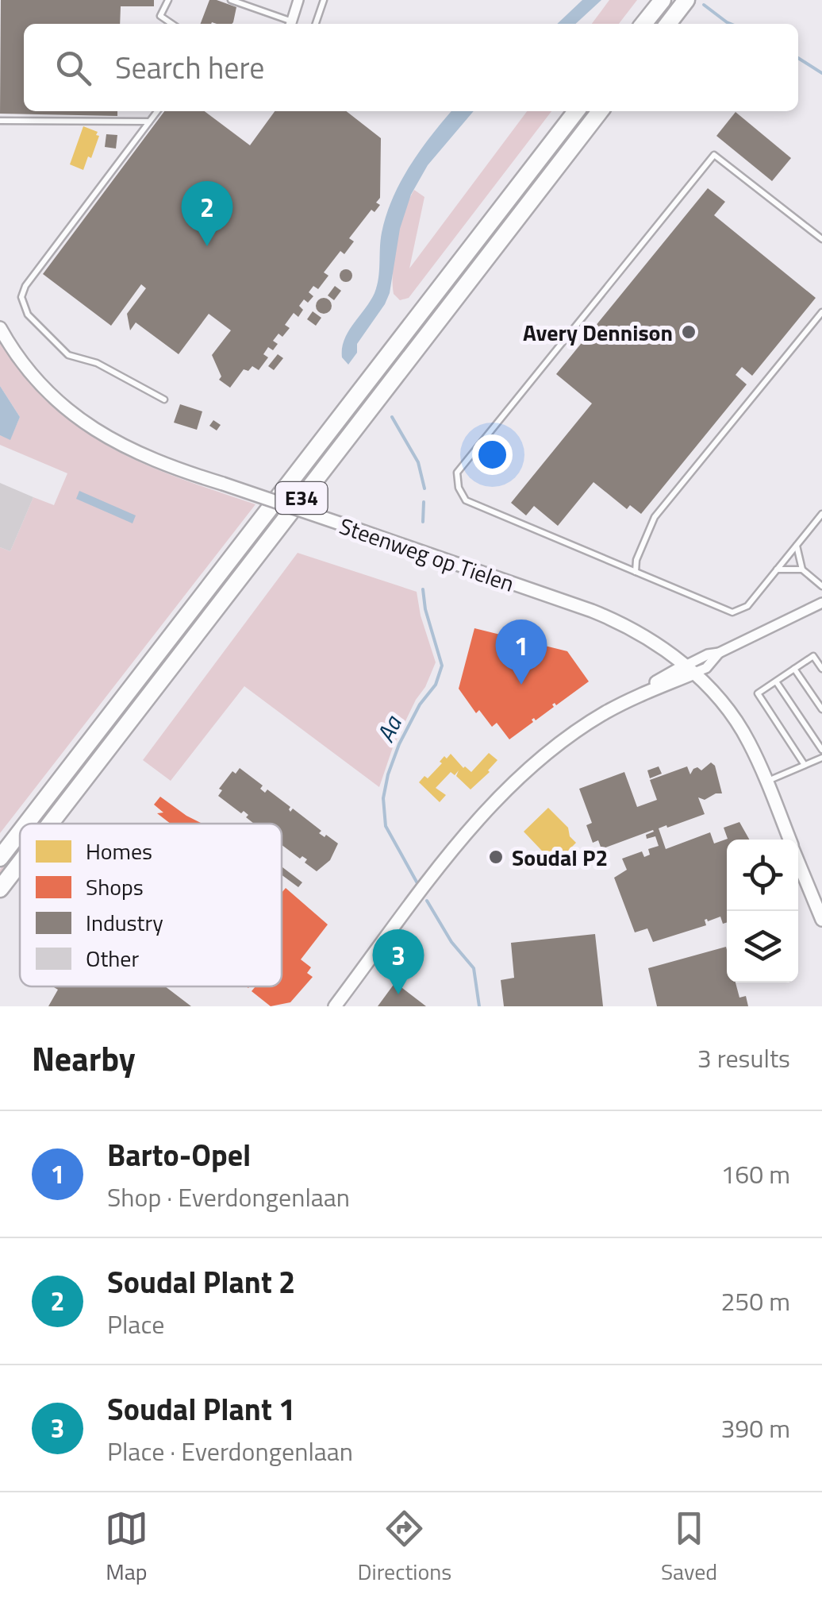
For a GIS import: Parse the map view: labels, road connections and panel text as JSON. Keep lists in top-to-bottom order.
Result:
{
  "streets": {
    "highway": ["E34"],
    "street": ["Steenweg op Tielen"]
  },
  "water": ["Aa"],
  "places": ["Avery Dennison", "Soudal P2"],
  "legend": [
    "Homes",
    "Shops",
    "Industry",
    "Other"
  ],
  "page": {
    "search": "Search here",
    "pins": ["2", "1", "3"],
    "heading": ["Nearby", "3 results"],
    "list": [
      {
        "mark": "1",
        "name": "Barto-Opel",
        "note": "Shop · Everdongenlaan",
        "value": "160 m"
      },
      {
        "mark": "2",
        "name": "Soudal Plant 2",
        "note": "Place",
        "value": "250 m"
      },
      {
        "mark": "3",
        "name": "Soudal Plant 1",
        "note": "Place · Everdongenlaan",
        "value": "390 m"
      }
    ],
    "nav": ["Map", "Directions", "Saved"]
  }
}
